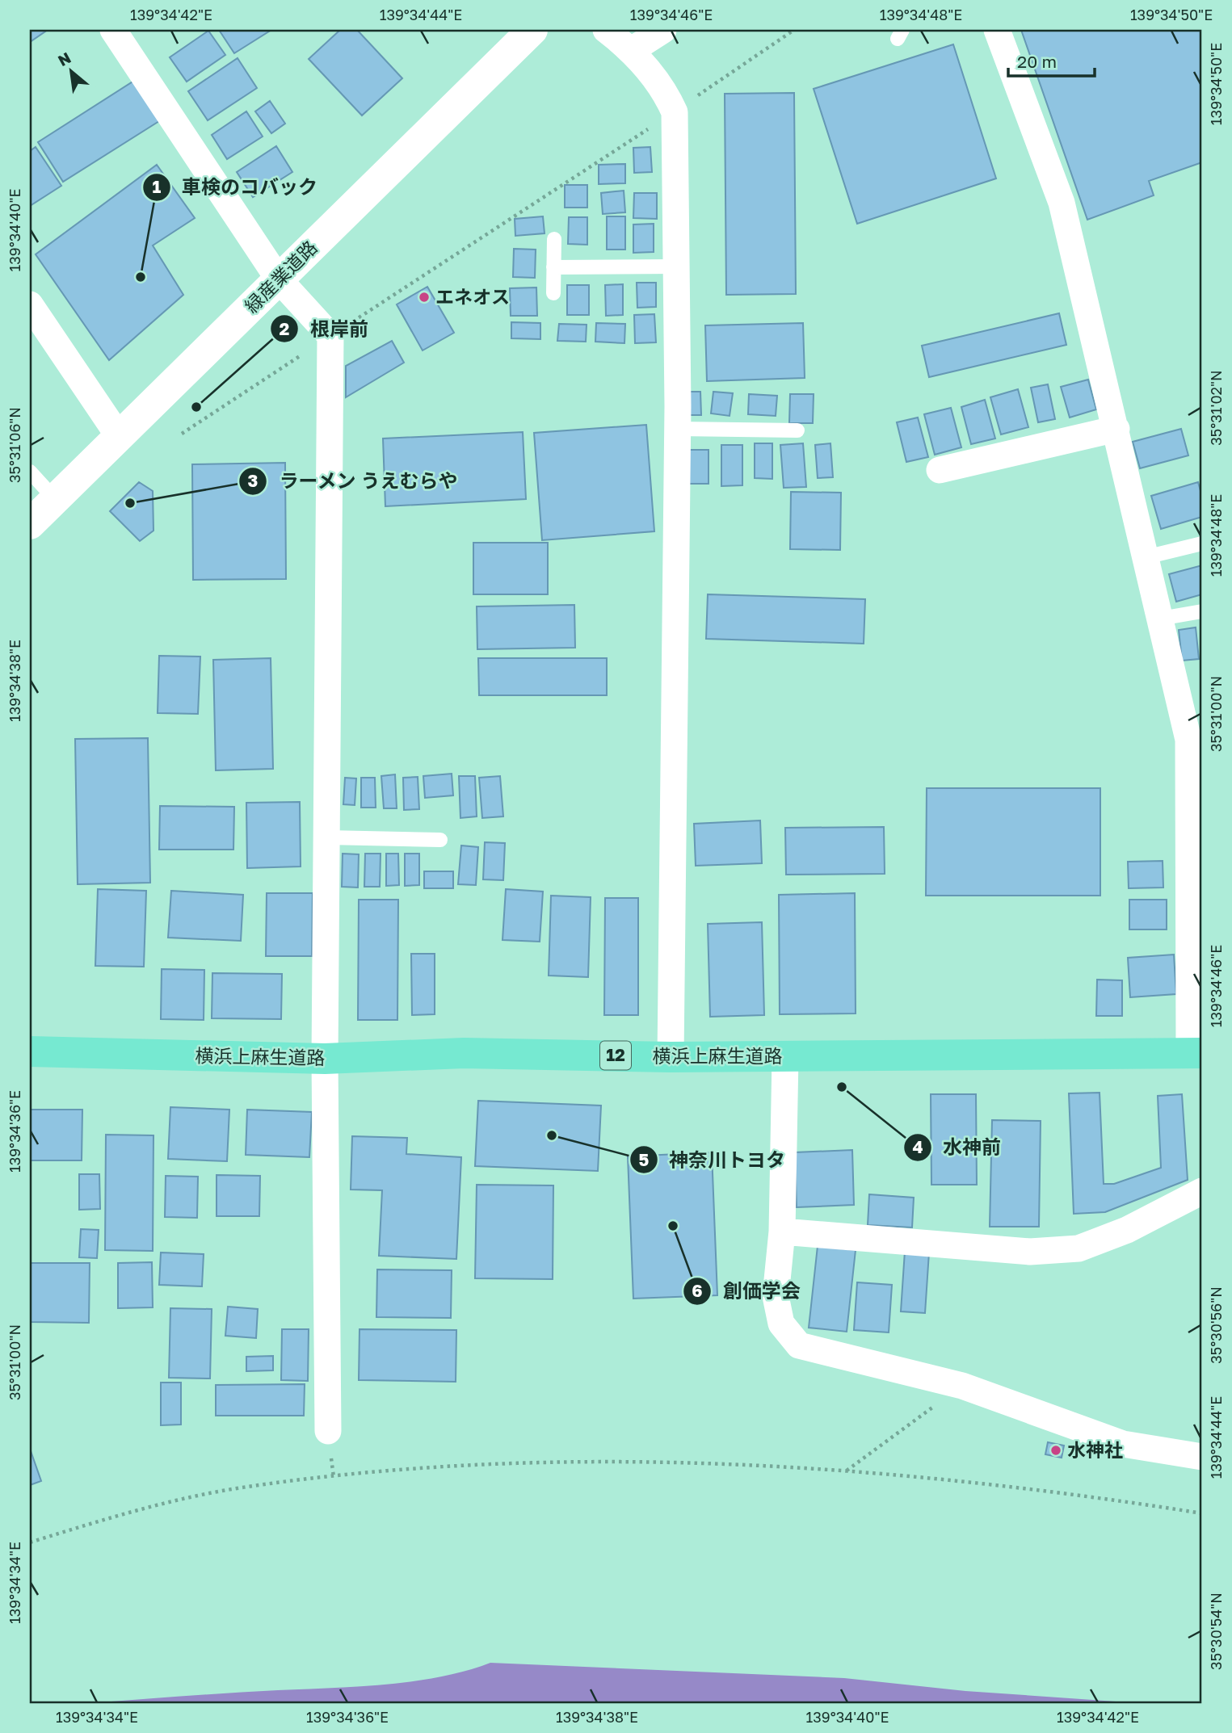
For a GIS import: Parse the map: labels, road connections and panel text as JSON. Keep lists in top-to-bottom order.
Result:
{
  "streets": {
    "main road": ["12", "横浜上麻生道路"],
    "street": ["緑産業道路"]
  },
  "places": [
    "車検のコバック",
    "エネオス",
    "根岸前",
    "ラーメン うえむらや",
    "水神前",
    "神奈川トヨタ",
    "創価学会",
    "水神社"
  ],
  "scale_bar": "20 m",
  "north": "top left",
  "coordinates": [
    "139°34'42\"E",
    "139°34'44\"E",
    "139°34'46\"E",
    "139°34'48\"E",
    "139°34'50\"E",
    "139°34'40\"E",
    "35°31'02\"N",
    "35°31'06\"N",
    "139°34'38\"E",
    "35°31'00\"N",
    "139°34'36\"E",
    "35°30'56\"N",
    "139°34'34\"E",
    "35°30'54\"N"
  ]
}
